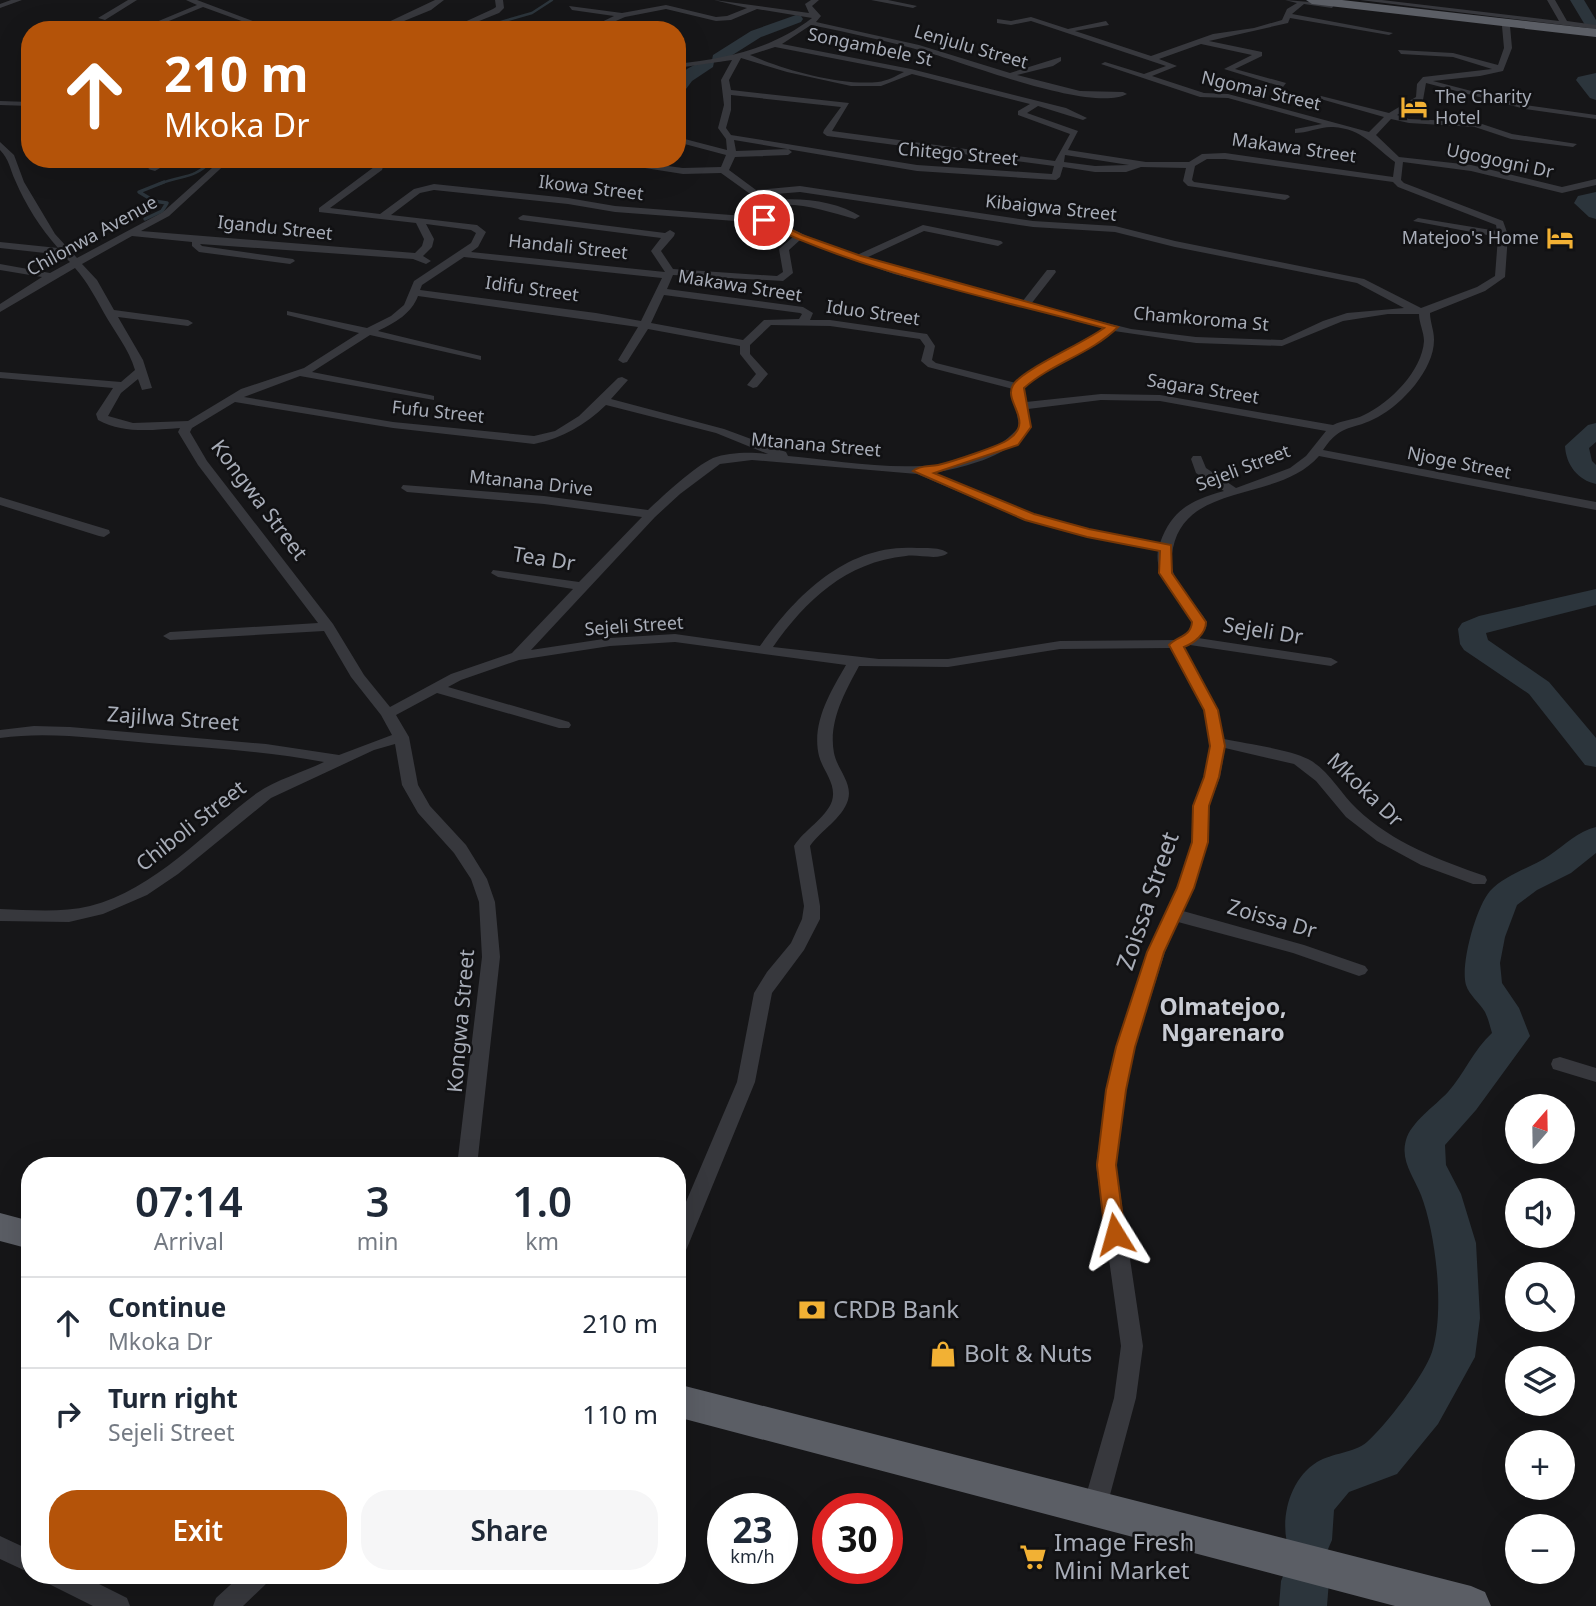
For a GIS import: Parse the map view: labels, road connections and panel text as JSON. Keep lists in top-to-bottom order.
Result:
{
  "streets": {
    "street": [
      "Songambele St",
      "Lenjulu Street",
      "Ngomai Street",
      "Makawa Street",
      "Chitego Street",
      "Ugogogni Dr",
      "Ikowa Street",
      "Kibaigwa Street",
      "Igandu Street",
      "Chilonwa Avenue",
      "Handali Street",
      "Idifu Street",
      "Iduo Street",
      "Chamkoroma St",
      "Sagara Street",
      "Fufu Street",
      "Mtanana Street",
      "Njoge Street",
      "Sejeli Street",
      "Mtanana Drive",
      "Kongwa Street",
      "Tea Dr",
      "Sejeli Dr",
      "Zajilwa Street",
      "Mkoka Dr",
      "Chiboli Street",
      "Zoissa Street",
      "Zoissa Dr"
    ]
  },
  "crossings": [
    ["Makawa Street", "Iduo Street"],
    ["Ikowa Street", "Chamkoroma St"],
    ["Kibaigwa Street", "Chamkoroma St"],
    ["Kibaigwa Street", "Sejeli Street"],
    ["Igandu Street", "Chilonwa Avenue"],
    ["Igandu Street", "Kongwa Street"],
    ["Handali Street", "Kongwa Street"],
    ["Idifu Street", "Kongwa Street"],
    ["Iduo Street", "Mtanana Street"],
    ["Chamkoroma St", "Sejeli Street"],
    ["Sagara Street", "Mtanana Street"],
    ["Sagara Street", "Sejeli Street"],
    ["Fufu Street", "Kongwa Street"],
    ["Mtanana Street", "Sejeli Street"],
    ["Mtanana Street", "Mtanana Drive"],
    ["Mtanana Street", "Tea Dr"],
    ["Njoge Street", "Sejeli Street"],
    ["Sejeli Street", "Kongwa Street"],
    ["Sejeli Street", "Sejeli Dr"],
    ["Kongwa Street", "Chiboli Street"],
    ["Zajilwa Street", "Chiboli Street"],
    ["Mkoka Dr", "Zoissa Street"],
    ["Zoissa Street", "Zoissa Dr"]
  ],
  "districts": ["Olmatejoo, Ngarenaro"],
  "places": {
    "hotel": ["The Charity Hotel", "Matejoo's Home"],
    "bank": ["CRDB Bank"],
    "shop": ["Bolt & Nuts"],
    "supermarket": ["Image Fresh Mini Market"]
  },
  "north": "top",
  "page": {
    "turn": ["210 m", "Mkoka Dr"],
    "map_buttons": ["+", "−"],
    "eta": [
      "07:14",
      "Arrival",
      "3",
      "min",
      "1.0",
      "km"
    ],
    "list": [
      {
        "name": "Continue",
        "note": "Mkoka Dr",
        "value": "210 m"
      },
      {
        "name": "Turn right",
        "note": "Sejeli Street",
        "value": "110 m"
      }
    ],
    "buttons": ["Exit", "Share"],
    "speed": "23 km/h",
    "limit": "30"
  }
}
